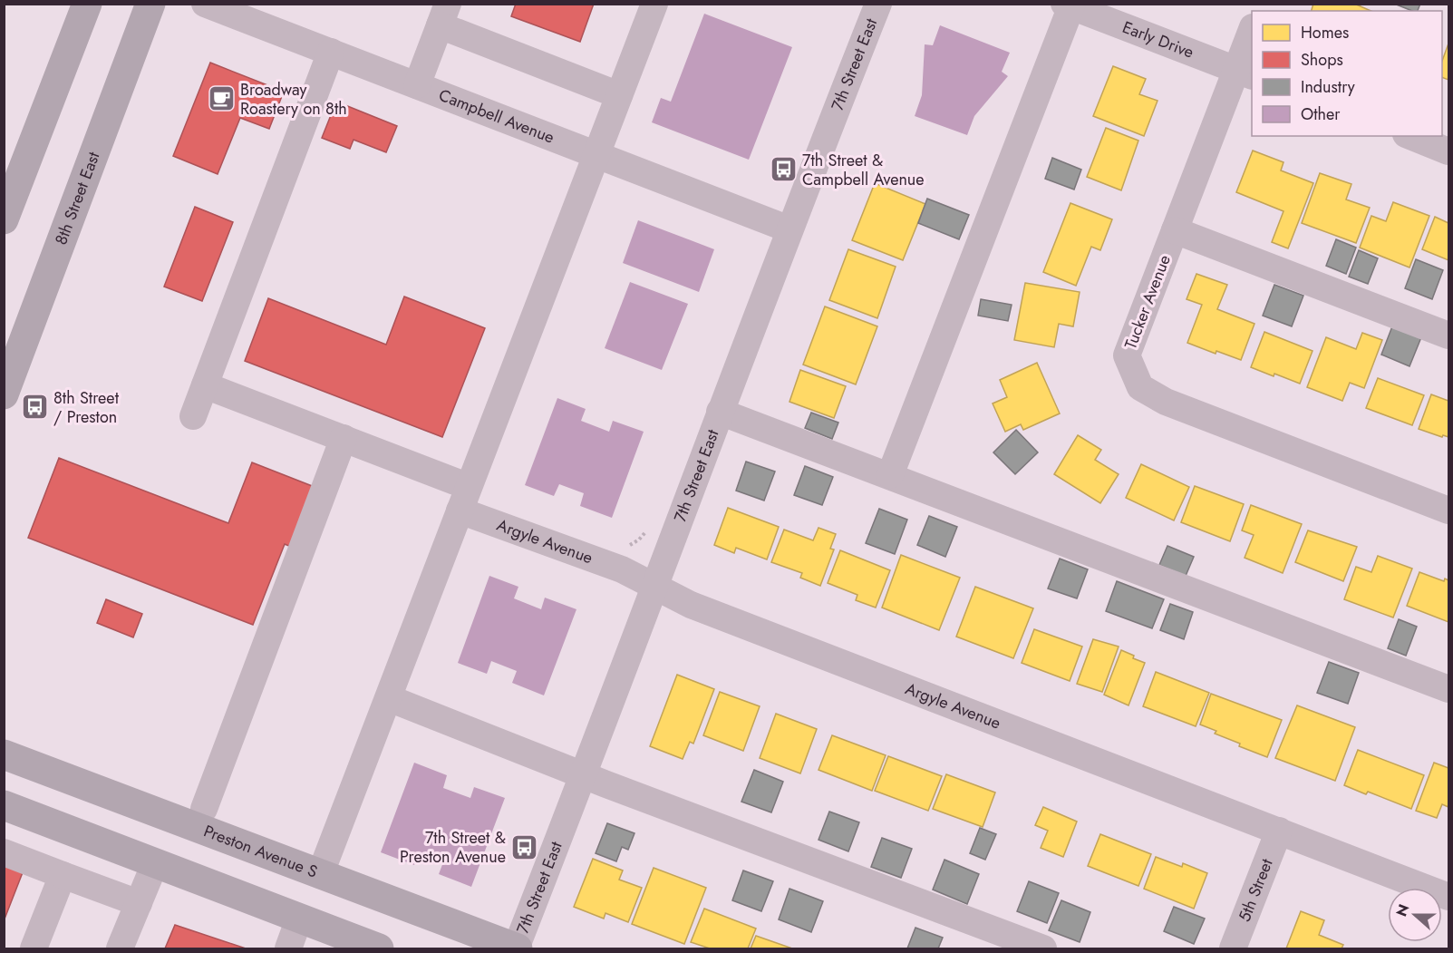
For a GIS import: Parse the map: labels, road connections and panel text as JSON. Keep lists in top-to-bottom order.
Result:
{
  "streets": {
    "main road": ["8th Street East", "Preston Avenue S"],
    "street": [
      "Early Drive",
      "7th Street East",
      "Campbell Avenue",
      "Tucker Avenue",
      "Argyle Avenue",
      "5th Street"
    ]
  },
  "crossings": [
    ["Early Drive", "Tucker Avenue"],
    ["7th Street East", "Campbell Avenue"],
    ["7th Street East", "Argyle Avenue"],
    ["7th Street East", "Preston Avenue S"],
    ["Argyle Avenue", "5th Street"]
  ],
  "places": {
    "cafe": ["Broadway Roastery on 8th"],
    "bus stop": ["7th Street & Campbell Avenue", "8th Street / Preston", "7th Street & Preston Avenue"]
  },
  "legend": [
    "Homes",
    "Shops",
    "Industry",
    "Other"
  ],
  "north": "left"
}
